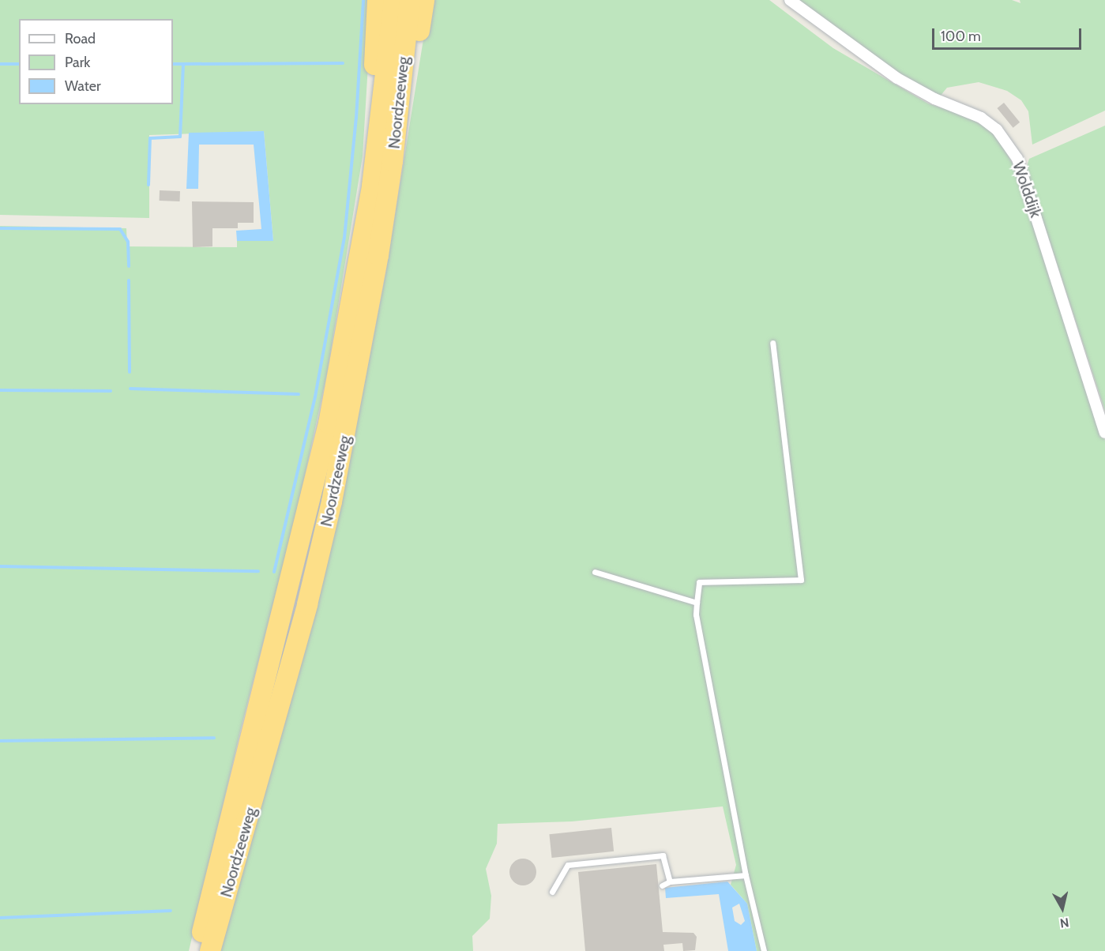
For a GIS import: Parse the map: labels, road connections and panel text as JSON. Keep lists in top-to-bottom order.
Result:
{
  "streets": {
    "highway": ["Noordzeeweg"],
    "street": ["Wolddijk"]
  },
  "legend": ["Road", "Park", "Water"],
  "scale_bar": "100 m",
  "north": "bottom"
}
